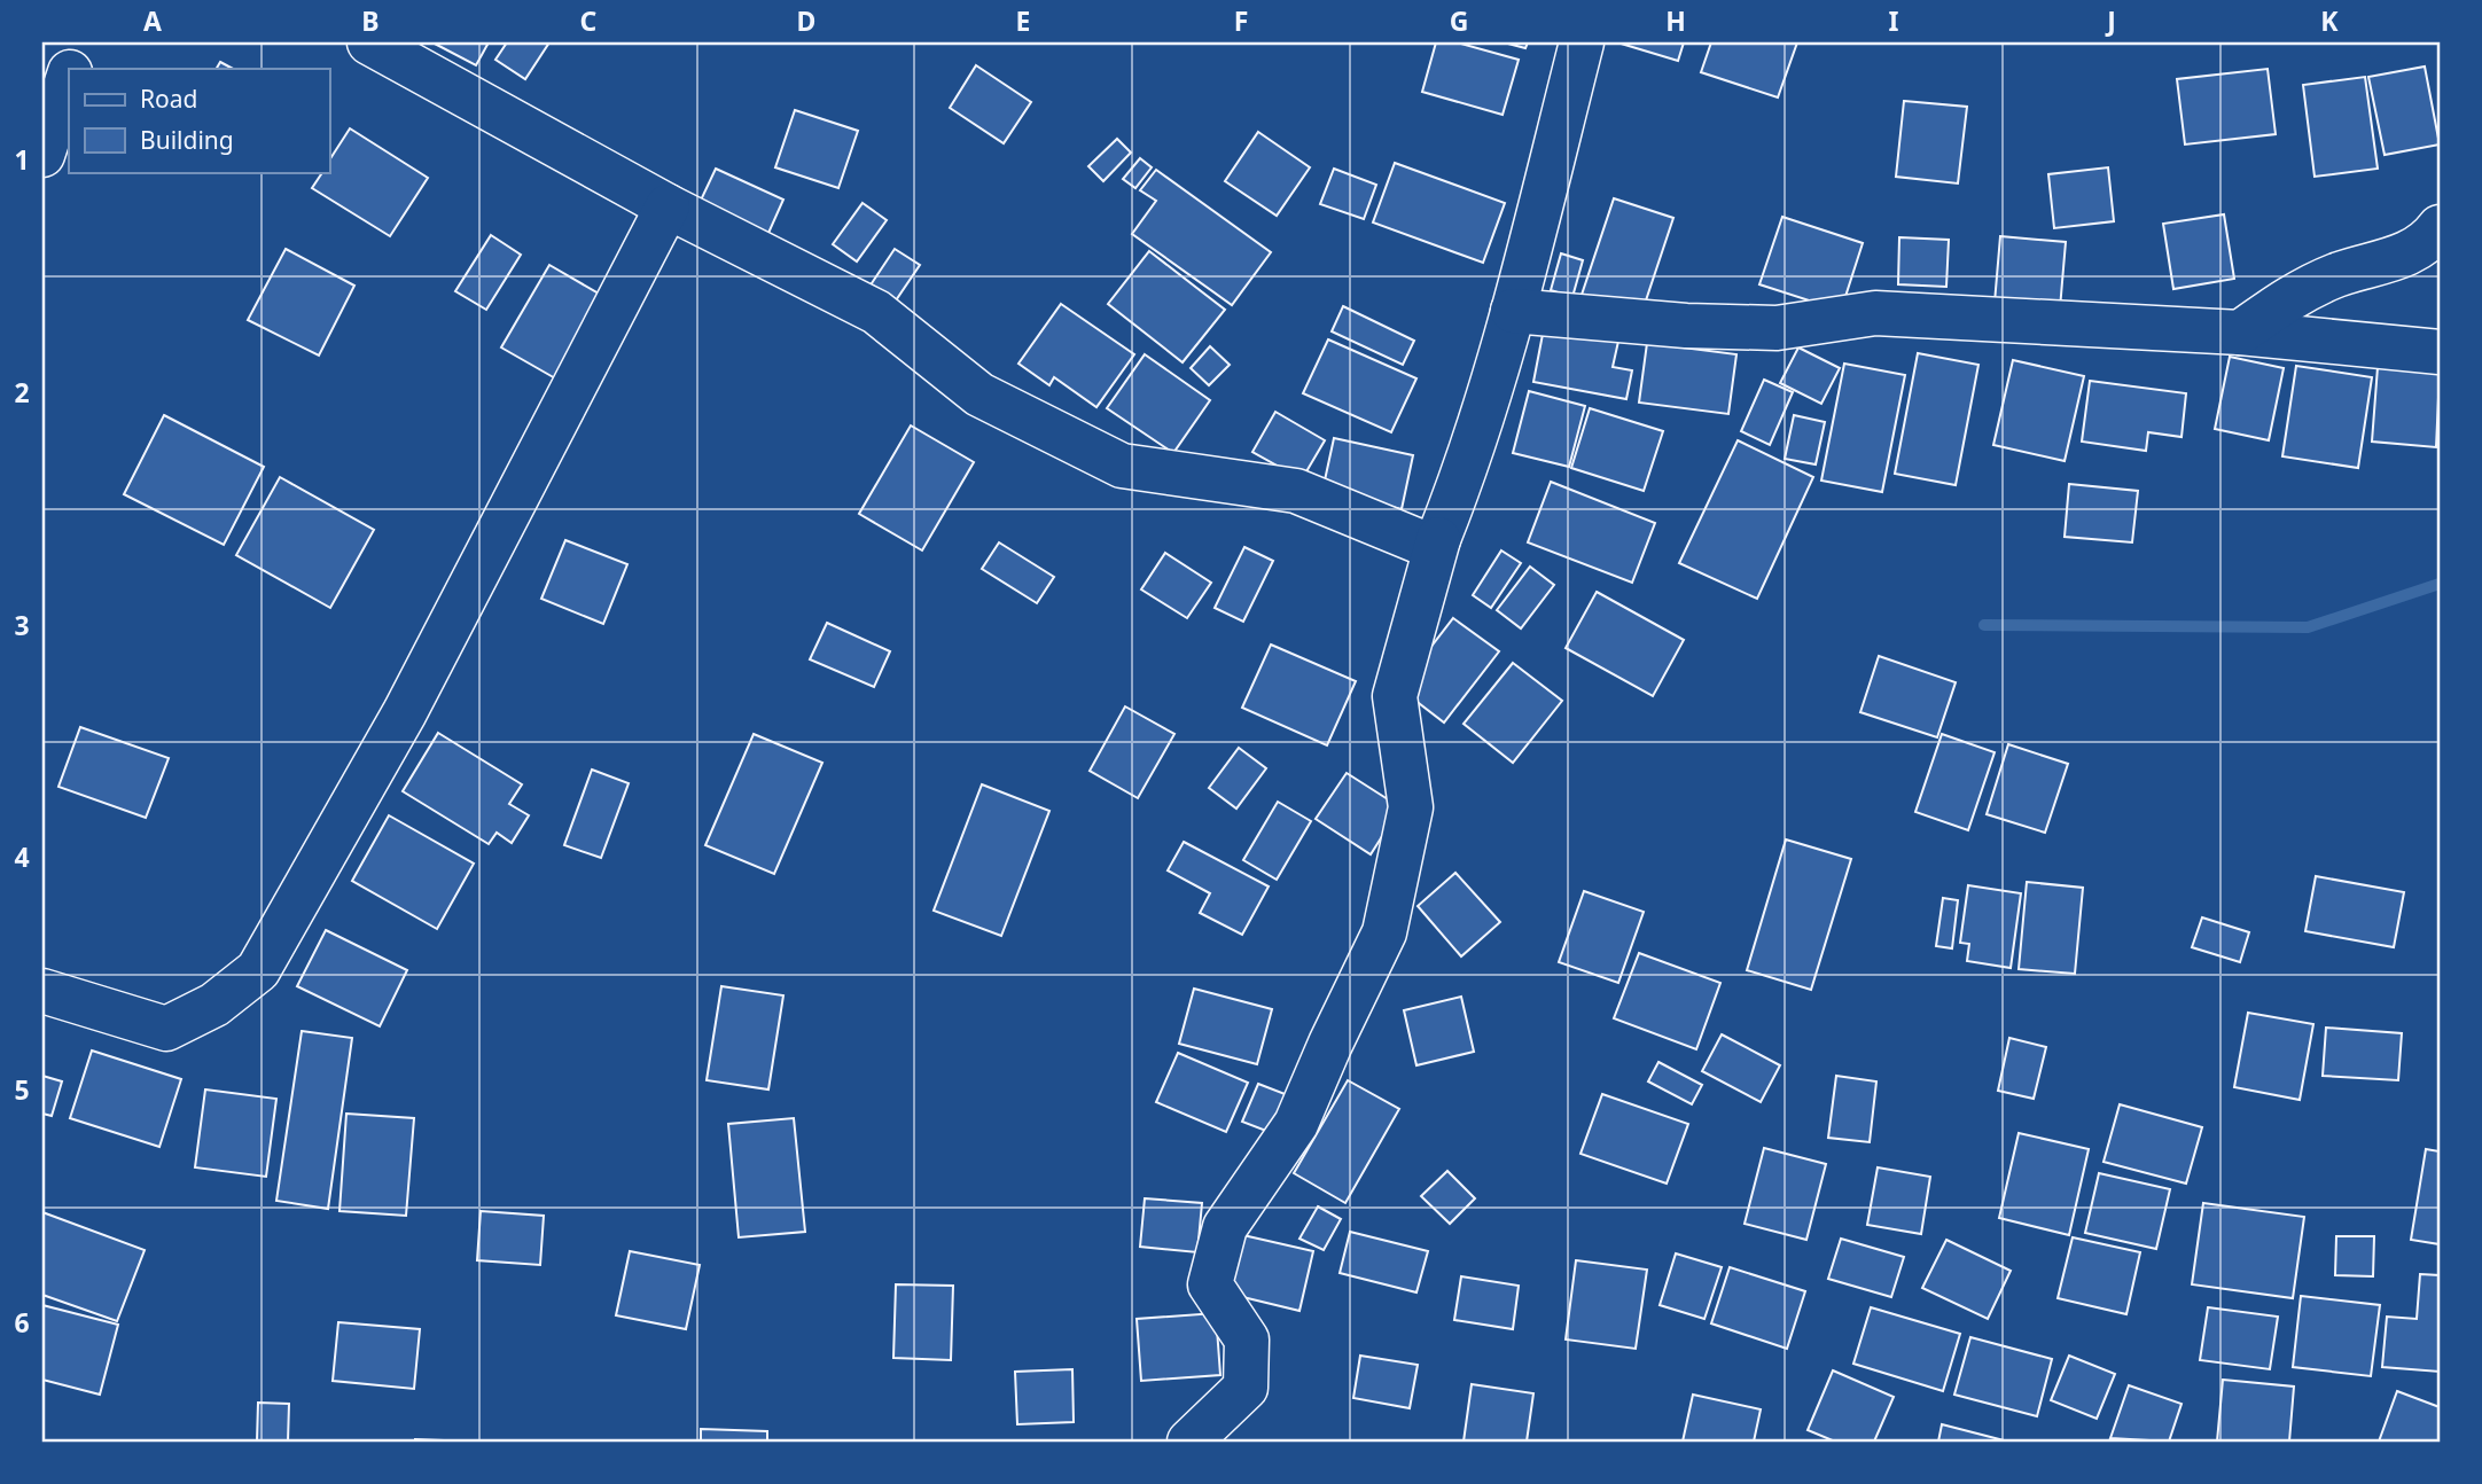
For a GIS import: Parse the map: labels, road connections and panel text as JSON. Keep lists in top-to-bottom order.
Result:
{
  "legend": ["Road", "Building"],
  "grid": {
    "columns": [
      "A",
      "B",
      "C",
      "D",
      "E",
      "F",
      "G",
      "H",
      "I",
      "J",
      "K"
    ],
    "rows": [
      "1",
      "2",
      "3",
      "4",
      "5",
      "6"
    ]
  }
}
